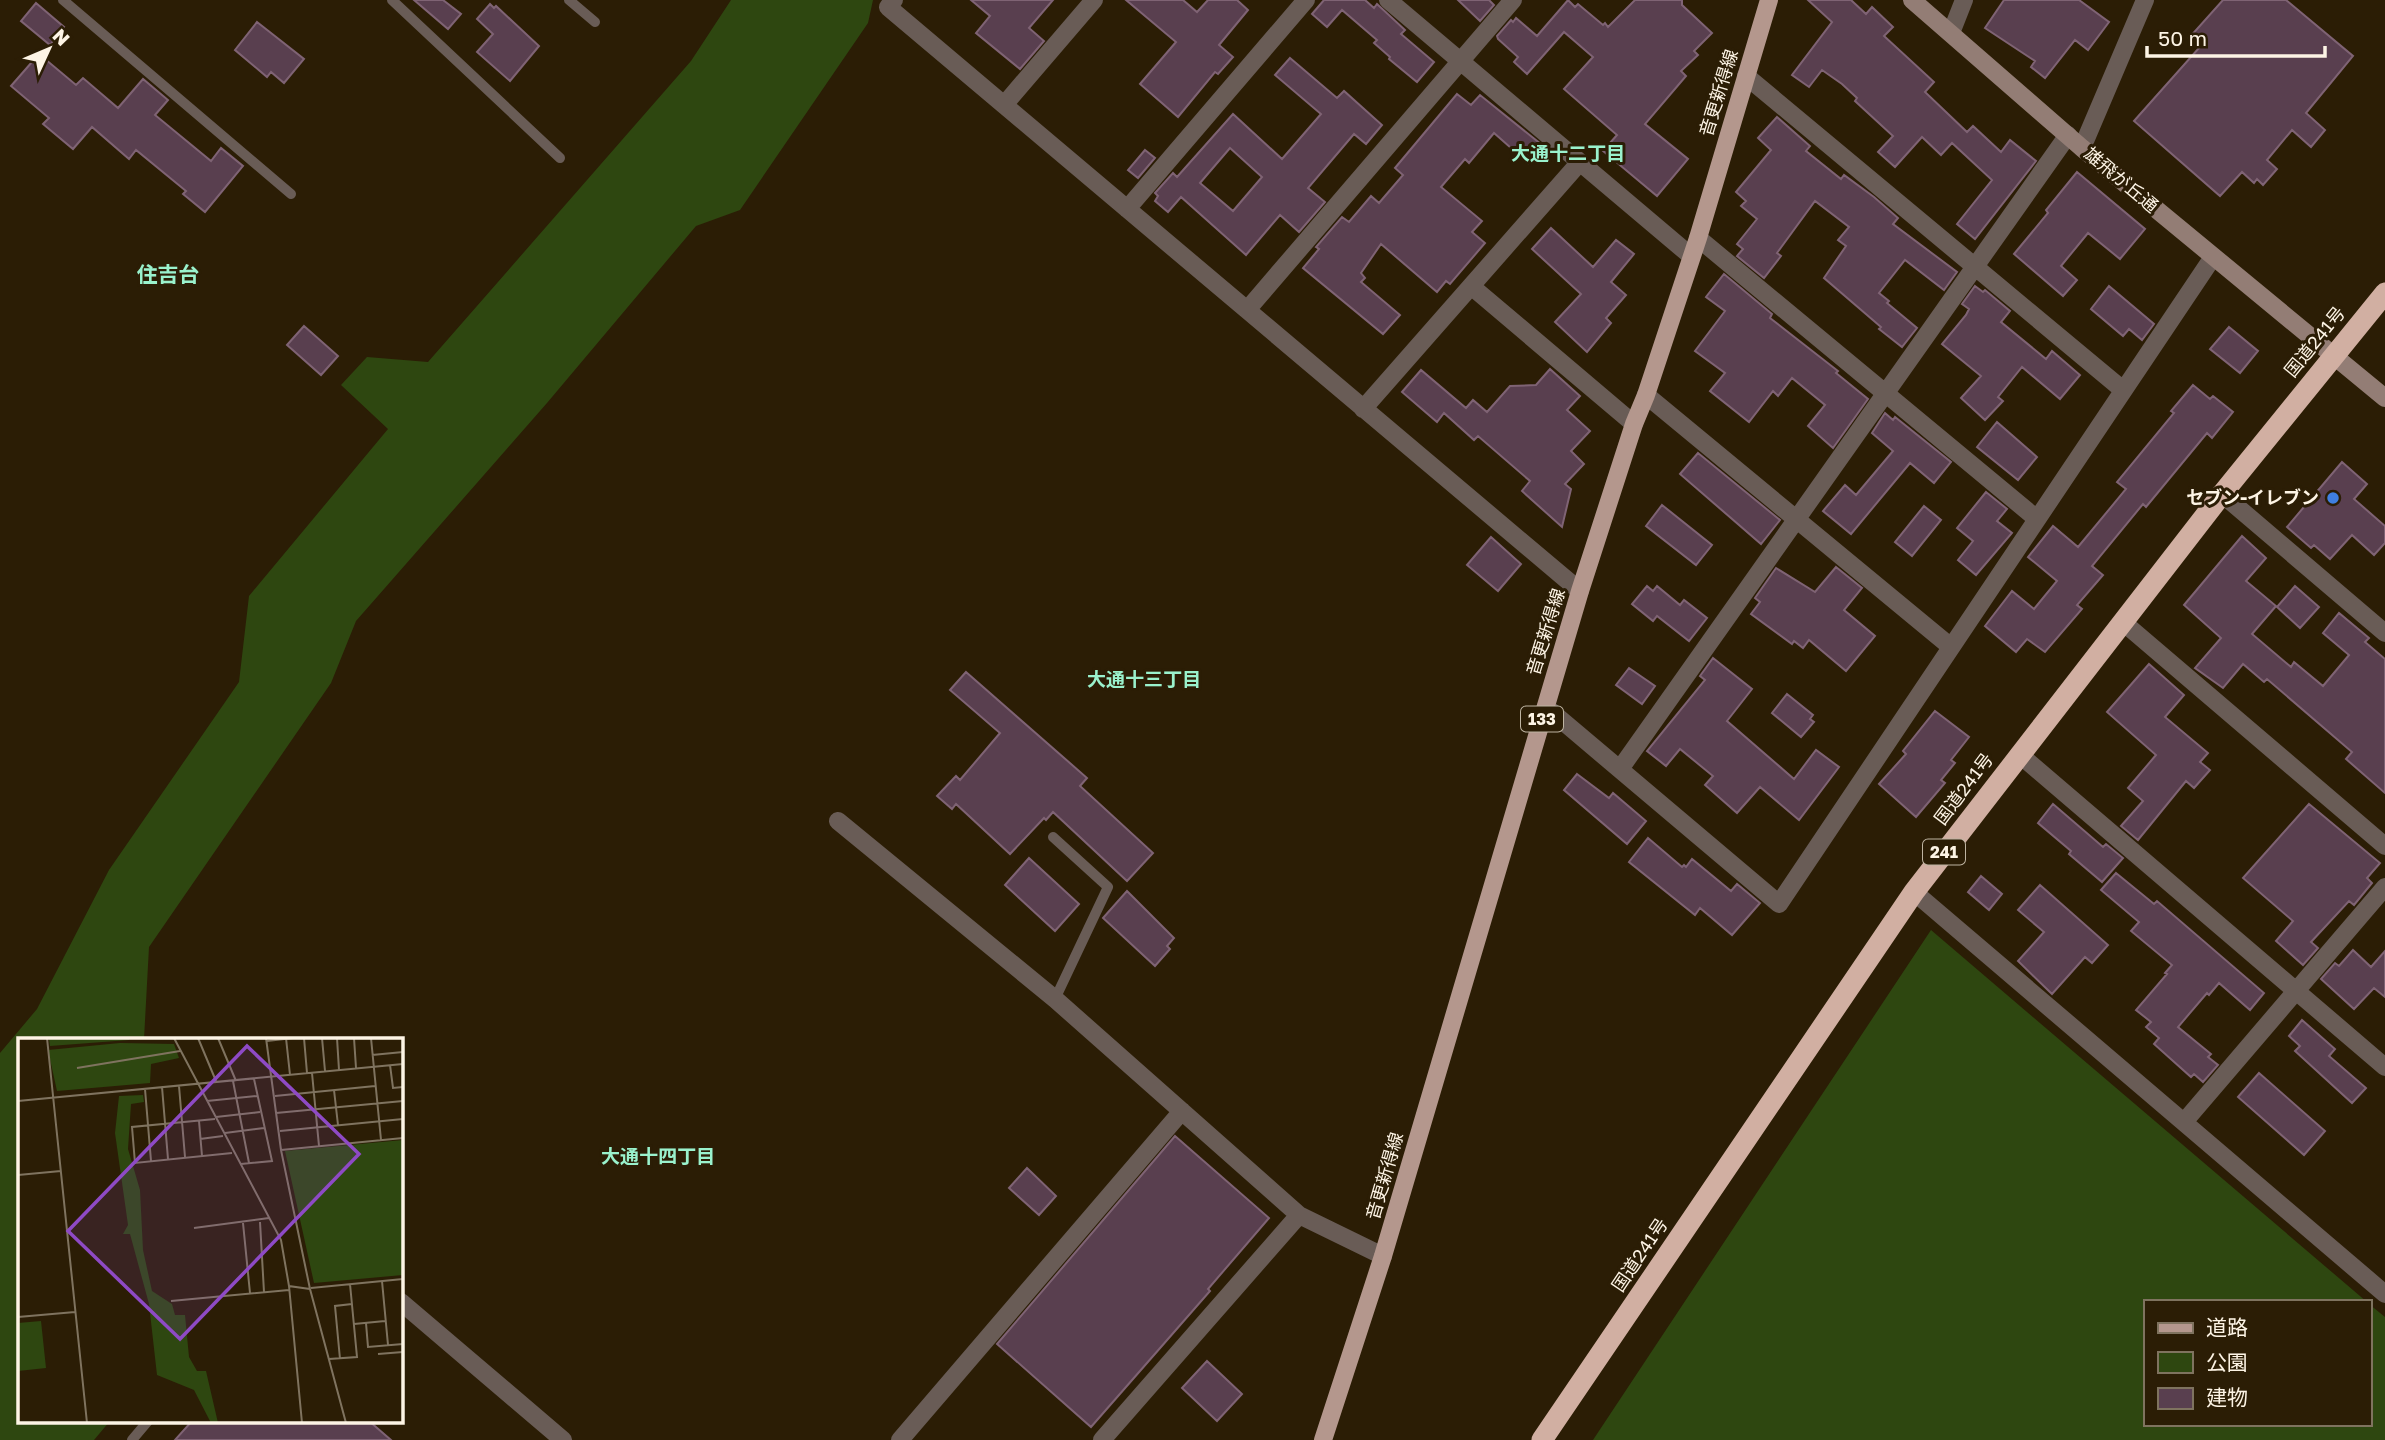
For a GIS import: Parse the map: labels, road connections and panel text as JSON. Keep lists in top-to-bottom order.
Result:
{
  "streets": {
    "highway": ["国道241号", "241"],
    "main road": ["音更新得線", "133"],
    "street": ["雄飛が丘通"]
  },
  "crossings": [
    ["雄飛が丘通", "国道241号"]
  ],
  "districts": [
    "大通十二丁目",
    "住吉台",
    "大通十三丁目",
    "大通十四丁目"
  ],
  "places": ["セブン-イレブン"],
  "legend": ["道路", "公園", "建物"],
  "scale_bar": "50 m",
  "north": "top right"
}
